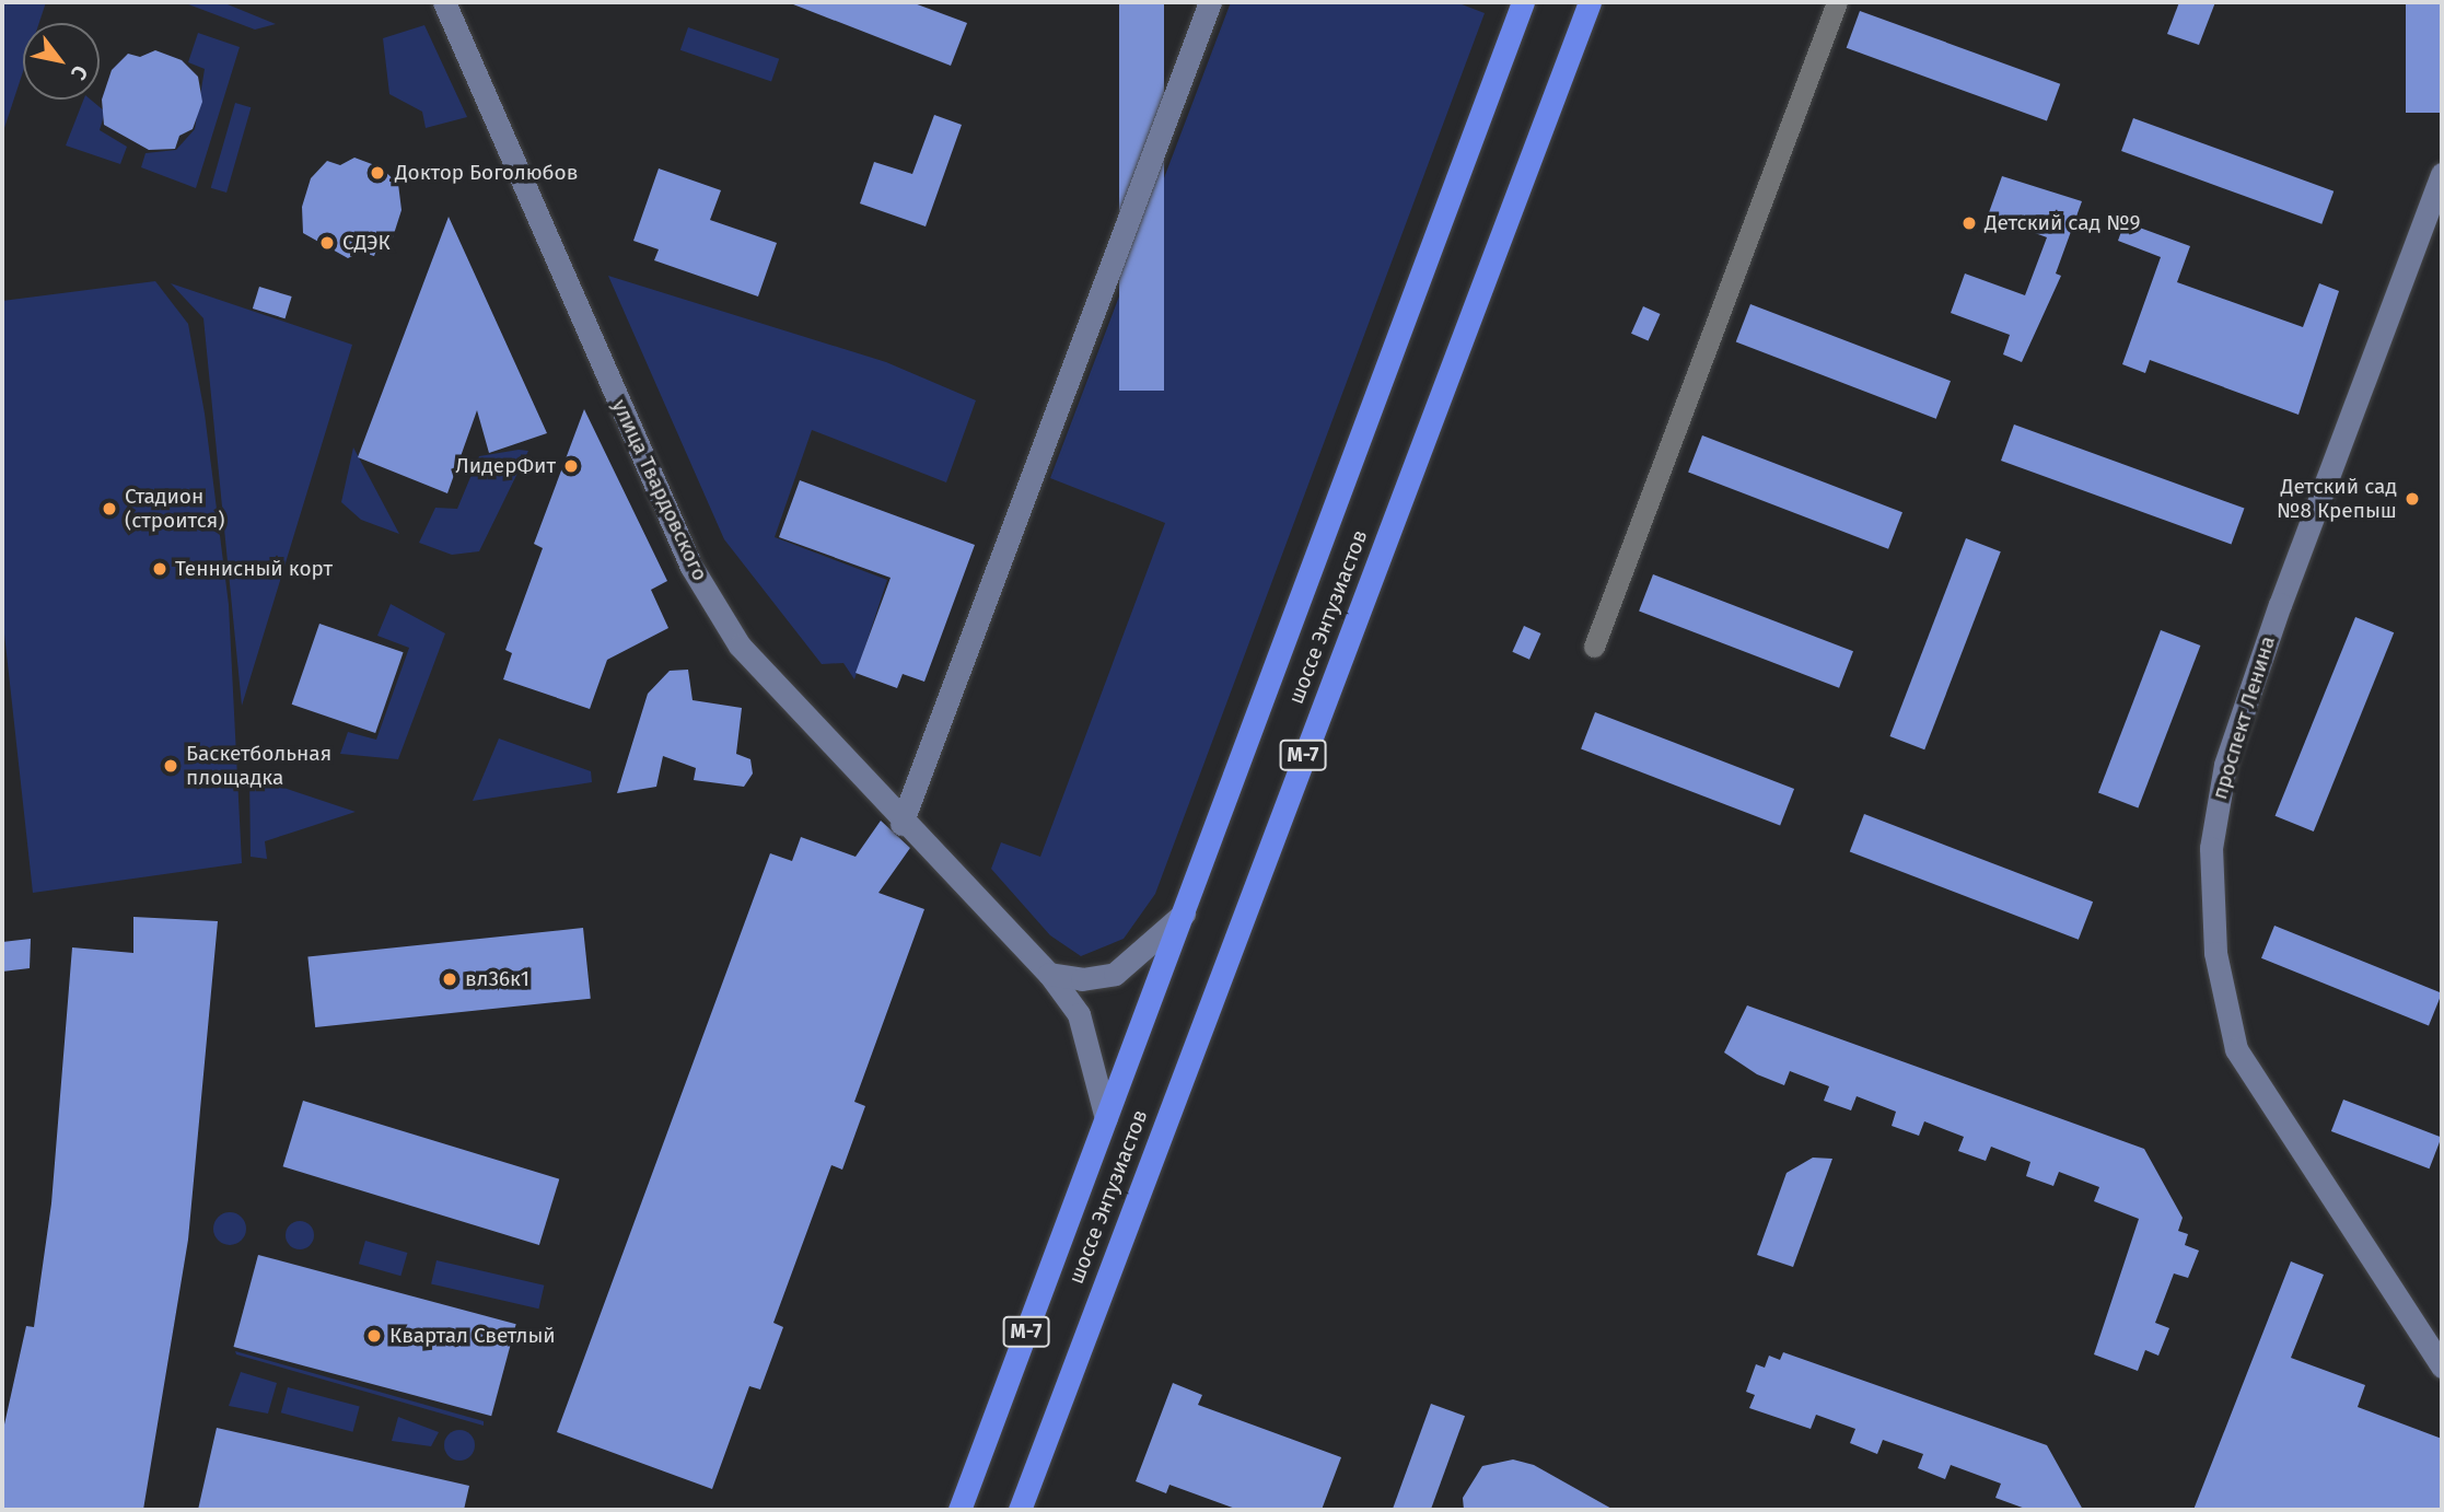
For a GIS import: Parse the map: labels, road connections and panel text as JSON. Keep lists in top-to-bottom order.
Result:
{
  "streets": {
    "highway": ["шоссе Энтузиастов", "М-7"],
    "street": ["улица Твардовского", "проспект Ленина"]
  },
  "crossings": [
    ["улица Твардовского", "шоссе Энтузиастов"]
  ],
  "places": [
    "Доктор Боголюбов",
    "Детский сад №9",
    "СДЭК",
    "ЛидерФит",
    "Детский сад №8 Крепыш",
    "Стадион (строится)",
    "Теннисный корт",
    "Баскетбольная площадка",
    "вл36к1",
    "Квартал Светлый"
  ],
  "north": "bottom right"
}
